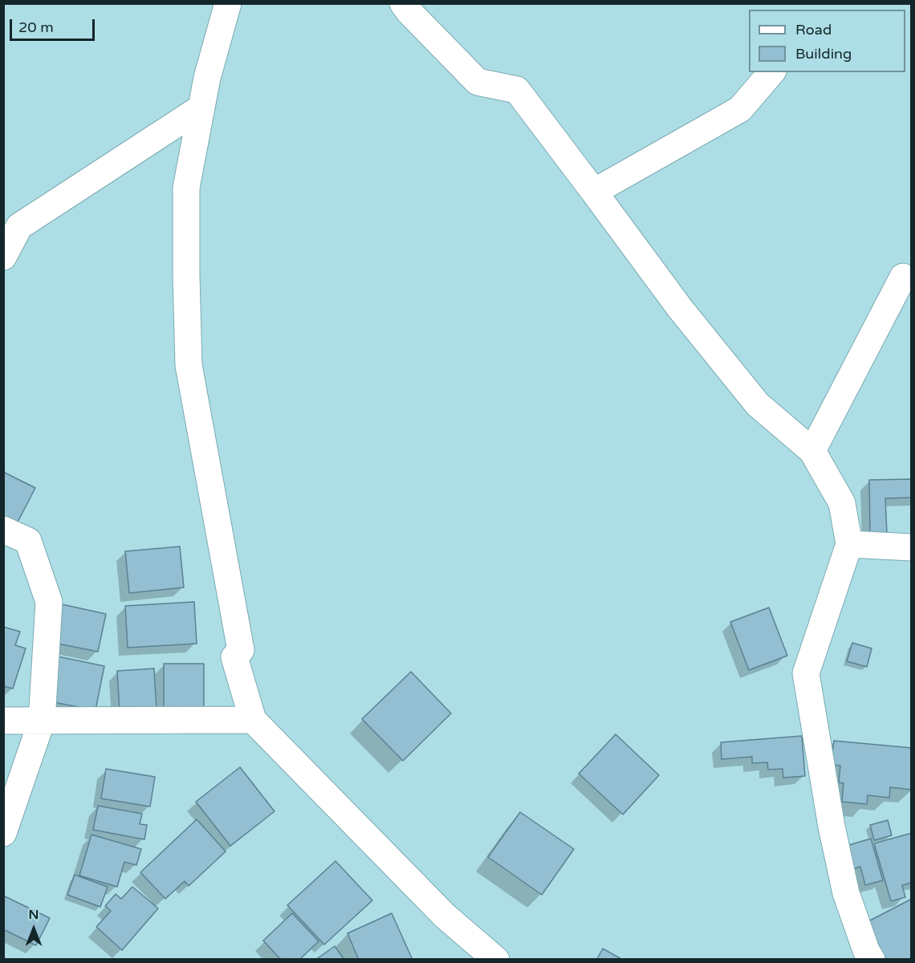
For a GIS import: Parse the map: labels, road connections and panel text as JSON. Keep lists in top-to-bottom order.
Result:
{
  "legend": ["Road", "Building"],
  "scale_bar": "20 m",
  "north": "top"
}
